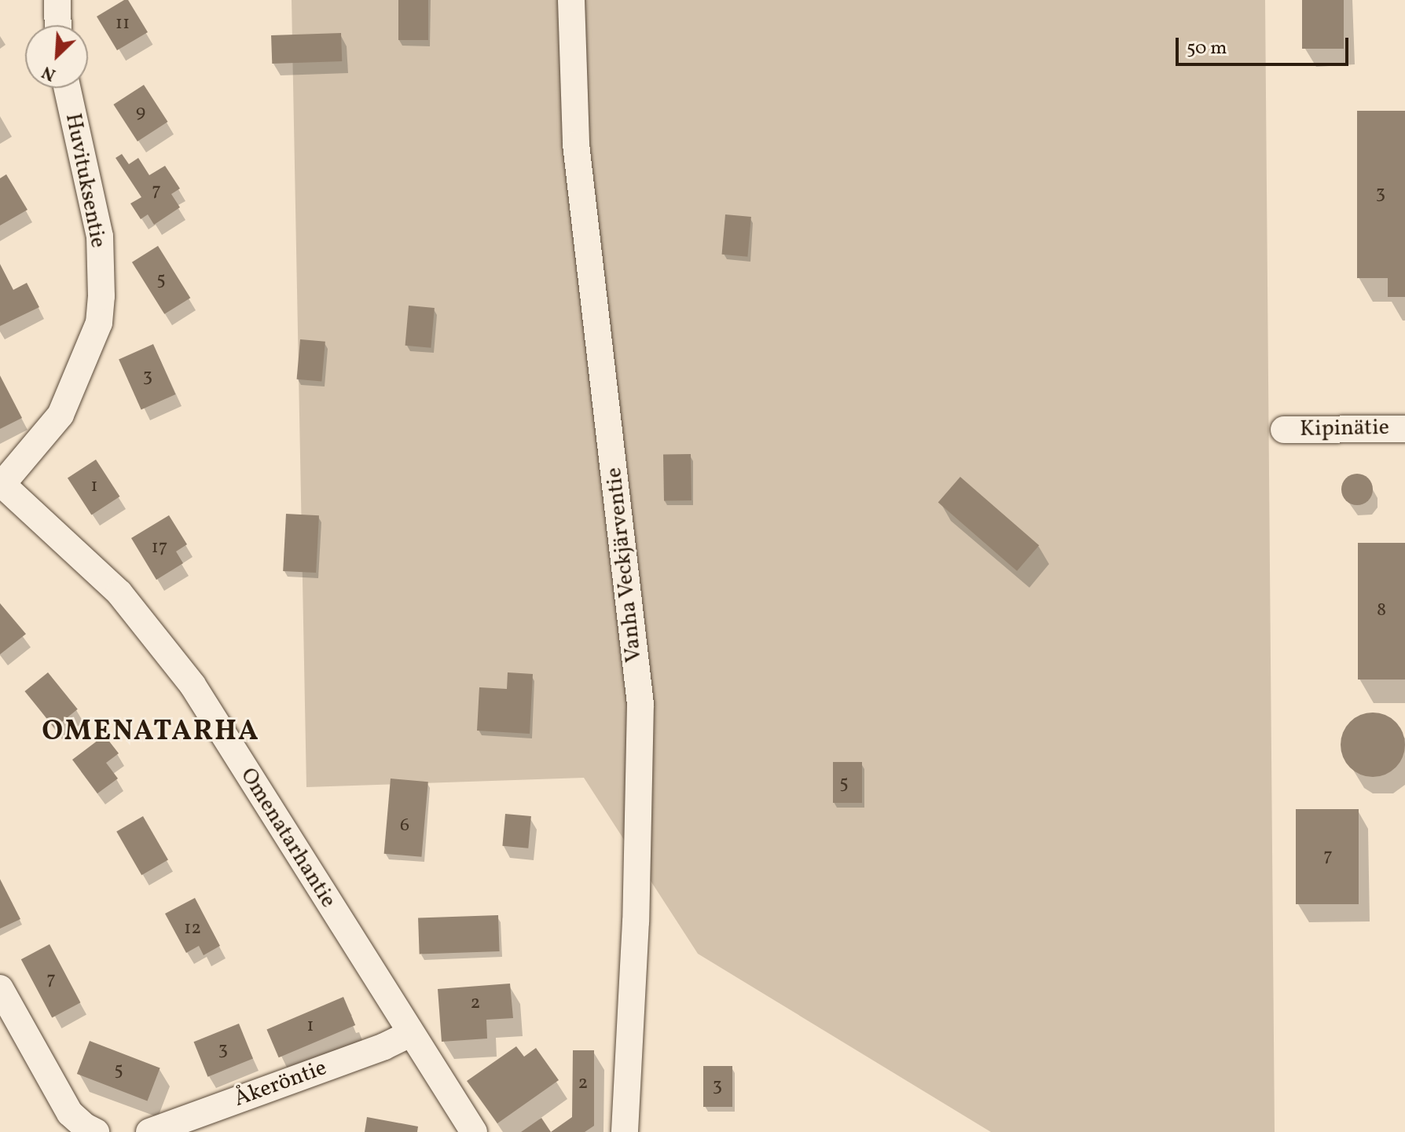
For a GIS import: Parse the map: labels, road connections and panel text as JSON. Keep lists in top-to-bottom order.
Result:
{
  "streets": {
    "street": [
      "Huvituksentie",
      "Kipinätie",
      "Vanha Veckjärventie",
      "Omenatarhantie",
      "Åkeröntie"
    ]
  },
  "crossings": [
    ["Huvituksentie", "Omenatarhantie"],
    ["Omenatarhantie", "Åkeröntie"]
  ],
  "districts": ["OMENATARHA"],
  "house_numbers": [
    "11",
    "9",
    "7",
    "3",
    "5",
    "3",
    "1",
    "17",
    "8",
    "5",
    "6",
    "7",
    "12",
    "7",
    "2",
    "1",
    "3",
    "5",
    "2",
    "3"
  ],
  "scale_bar": "50 m",
  "north": "bottom left"
}
